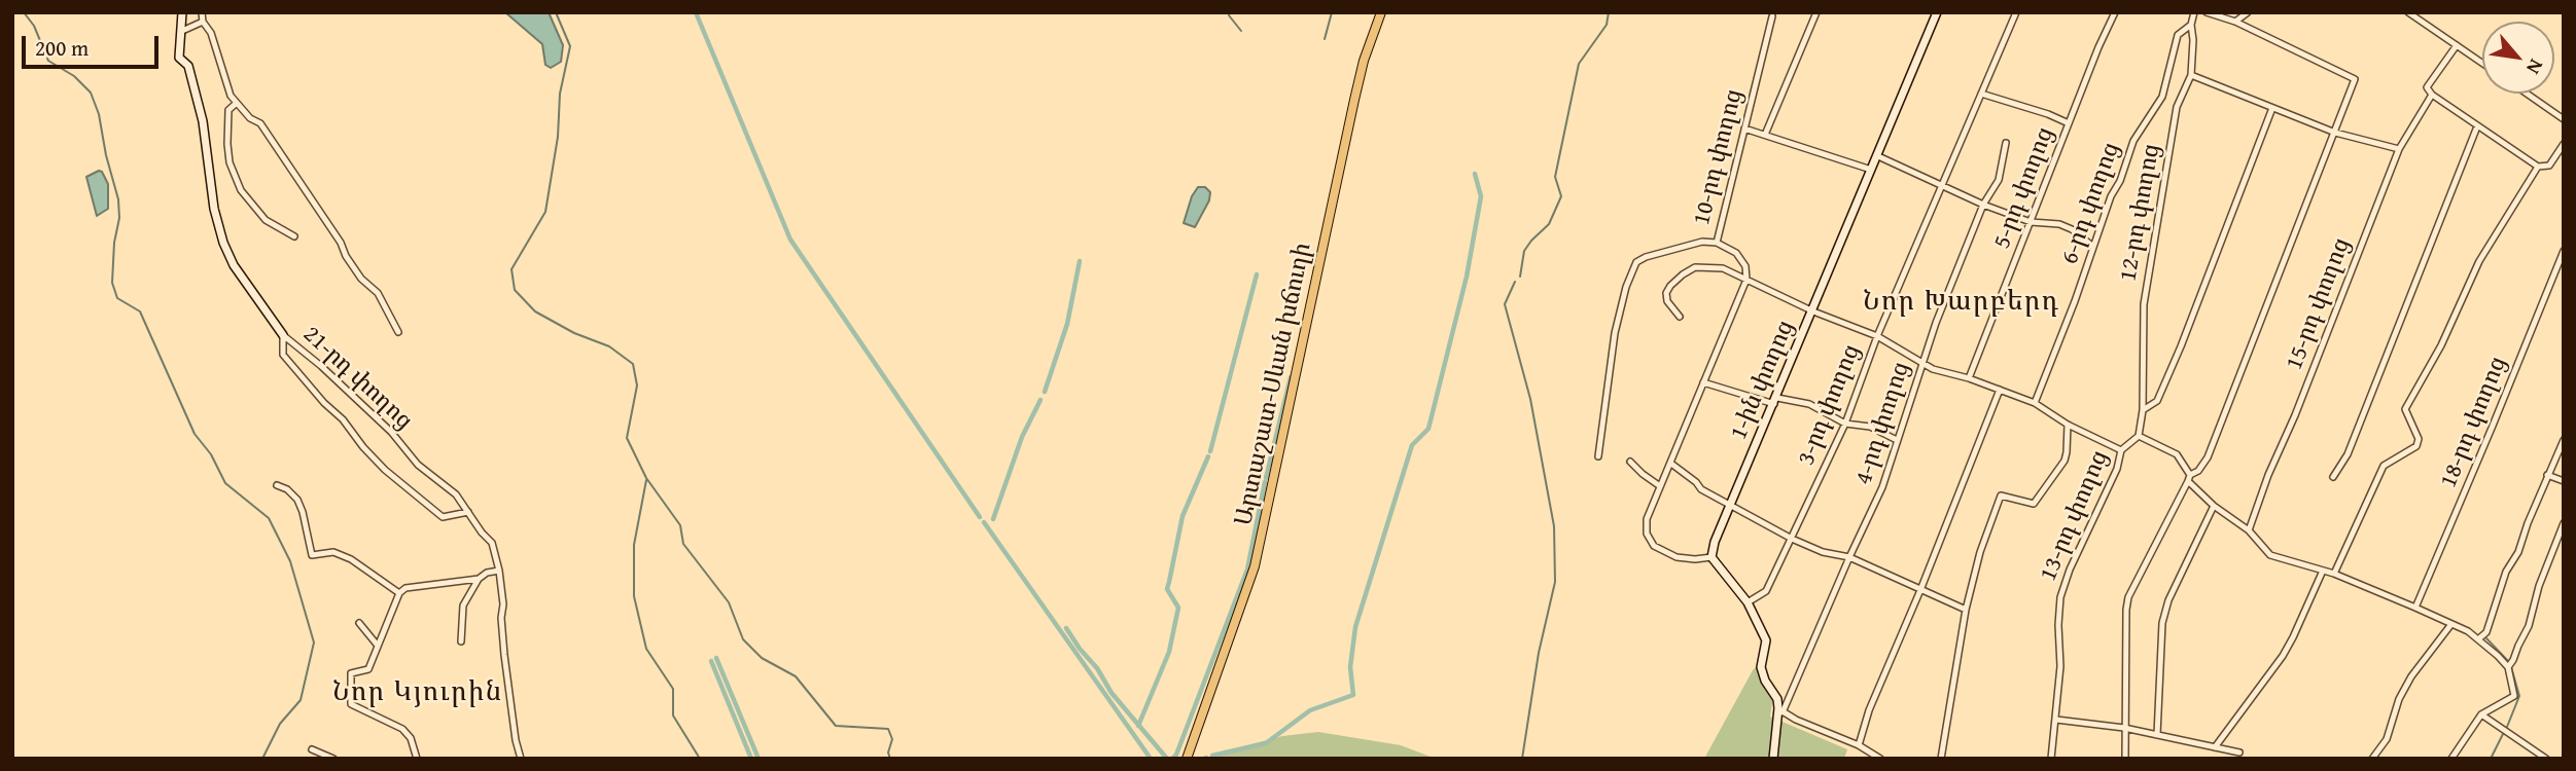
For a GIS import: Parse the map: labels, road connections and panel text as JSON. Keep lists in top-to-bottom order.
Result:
{
  "streets": {
    "main road": ["21-րդ փողոց", "1-ին փողոց", "Արտաշատ-Սևան խճուղի"],
    "street": [
      "10-րդ փողոց",
      "5-րդ փողոց",
      "6-րդ փողոց",
      "12-րդ փողոց",
      "15-րդ փողոց",
      "3-րդ փողոց",
      "18-րդ փողոց",
      "4-րդ փողոց",
      "13-րդ փողոց"
    ]
  },
  "crossings": [
    ["6-րդ փողոց", "12-րդ փողոց"],
    ["12-րդ փողոց", "13-րդ փողոց"]
  ],
  "districts": ["Նոր Խարբերդ", "Նոր Կյուրին"],
  "scale_bar": "200 m",
  "north": "bottom right"
}
